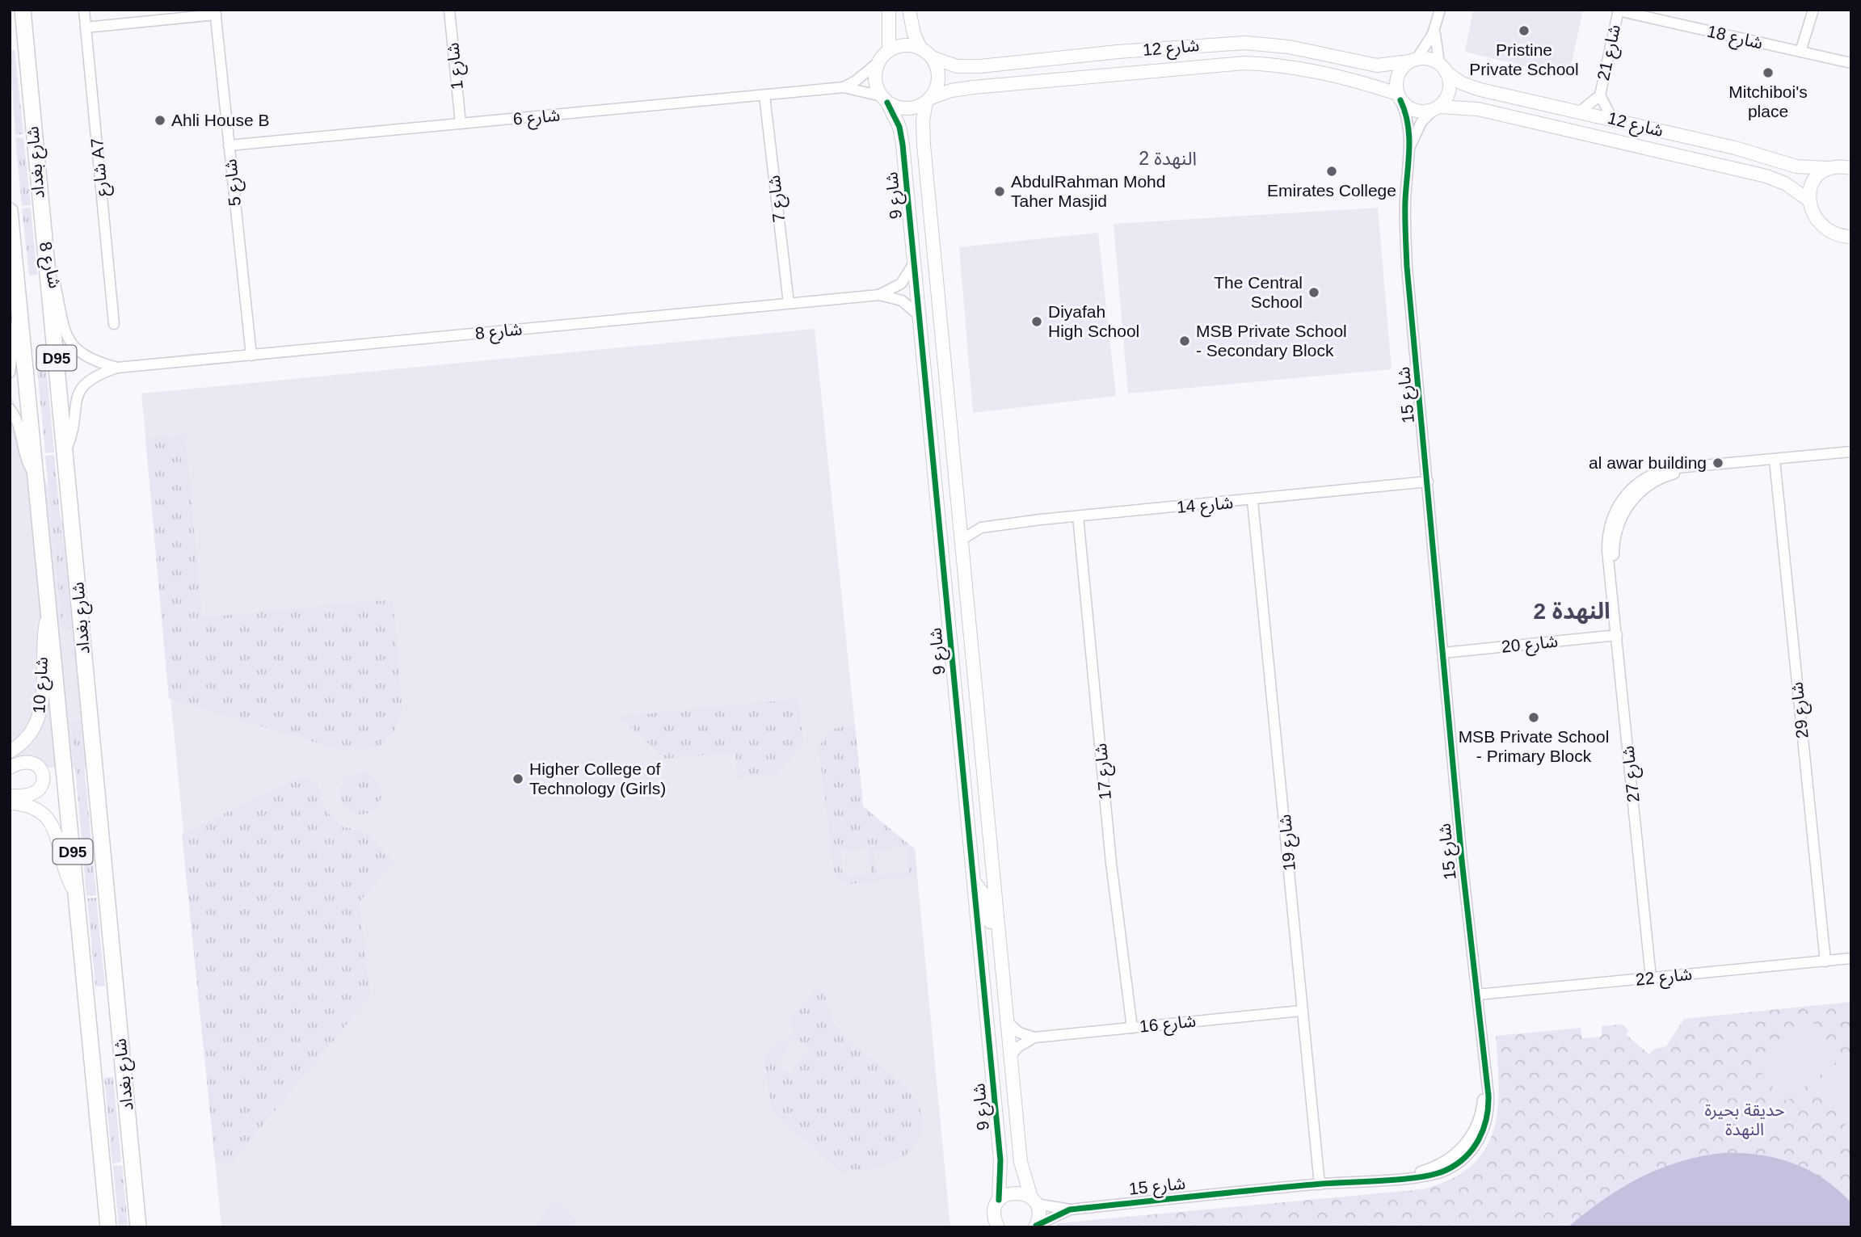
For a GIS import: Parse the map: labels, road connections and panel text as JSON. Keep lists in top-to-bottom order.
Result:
{
  "streets": {
    "main road": ["شارع بغداد", "D95"],
    "street": [
      "شارع 18",
      "شارع 12",
      "شارع 21",
      "شارع 1",
      "شارع 6",
      "شارع A7",
      "شارع 5",
      "شارع 9",
      "شارع 7",
      "شارع 8",
      "شارع 15",
      "شارع 14",
      "شارع 20",
      "شارع 10",
      "شارع 29",
      "شارع 17",
      "شارع 27",
      "شارع 19",
      "شارع 22",
      "شارع 16"
    ]
  },
  "crossings": [
    ["شارع 18", "شارع 21"],
    ["شارع 12", "شارع 21"],
    ["شارع 12", "شارع 6"],
    ["شارع 12", "شارع 9"],
    ["شارع 12", "شارع 15"],
    ["شارع 1", "شارع 6"],
    ["شارع 6", "شارع 5"],
    ["شارع 6", "شارع 9"],
    ["شارع 6", "شارع 7"],
    ["شارع بغداد", "شارع 8"],
    ["شارع بغداد", "شارع 10"],
    ["شارع 5", "شارع 8"],
    ["شارع 9", "شارع 8"],
    ["شارع 9", "شارع 15"],
    ["شارع 9", "شارع 14"],
    ["شارع 7", "شارع 8"],
    ["شارع 15", "شارع 14"],
    ["شارع 15", "شارع 20"],
    ["شارع 15", "شارع 19"],
    ["شارع 15", "شارع 22"],
    ["شارع 14", "شارع 17"],
    ["شارع 14", "شارع 19"],
    ["شارع 20", "شارع 27"],
    ["شارع 29", "شارع 27"],
    ["شارع 29", "شارع 22"],
    ["شارع 17", "شارع 16"],
    ["شارع 27", "شارع 22"],
    ["شارع 19", "شارع 16"]
  ],
  "districts": ["النهدة 2", "النهدة 2"],
  "parks": ["حديقة بحيرة النهدة"],
  "places": [
    "Pristine Private School",
    "Mitchiboi's place",
    "Ahli House B",
    "Emirates College",
    "AbdulRahman Mohd Taher Masjid",
    "The Central School",
    "Diyafah High School",
    "MSB Private School - Secondary Block",
    "al awar building",
    "MSB Private School - Primary Block",
    "Higher College of Technology (Girls)"
  ]
}
